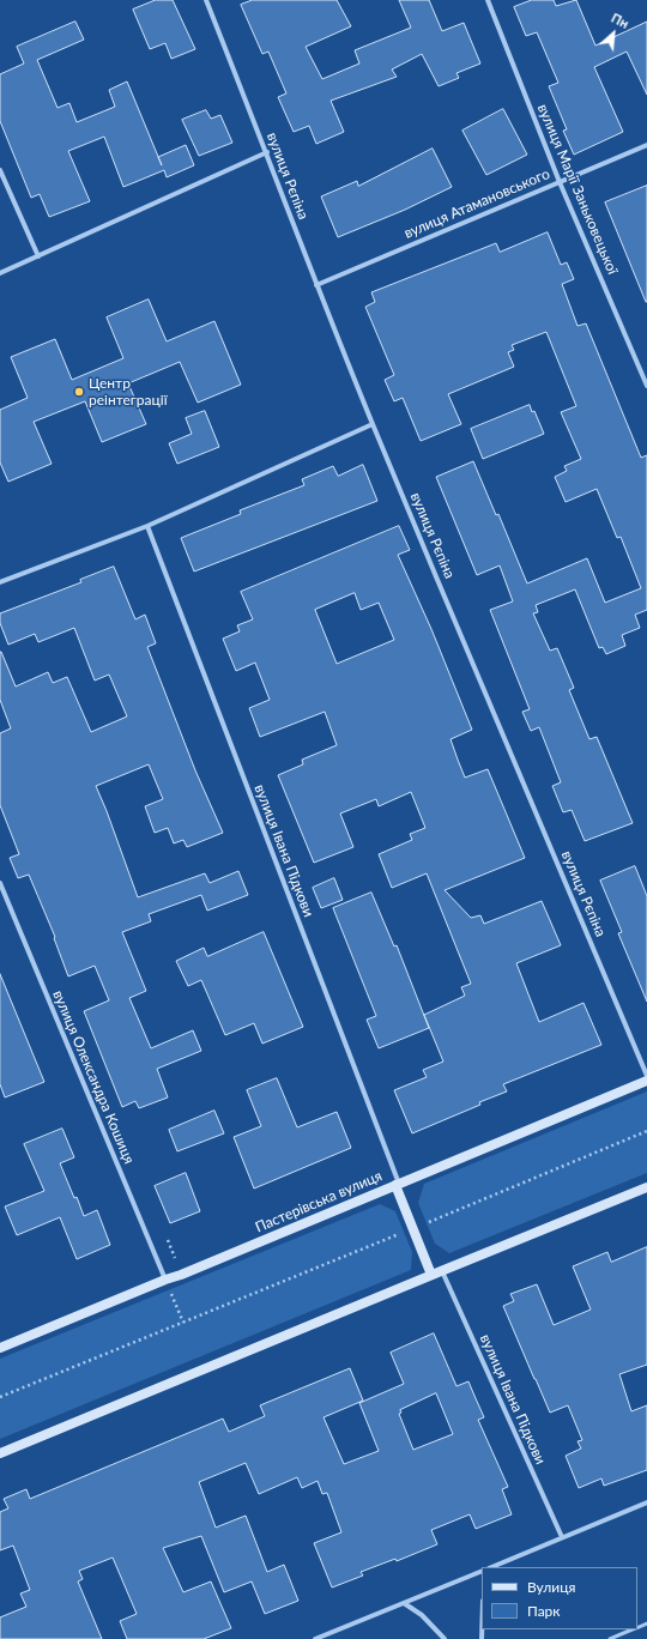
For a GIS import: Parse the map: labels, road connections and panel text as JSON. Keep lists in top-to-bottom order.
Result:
{
  "streets": {
    "main road": ["Пастерівська вулиця"],
    "street": [
      "вулиця Рєпіна",
      "вулиця Марії Заньковецької",
      "вулиця Атамановського",
      "вулиця Івана Підкови",
      "вулиця Олександра Кошиця"
    ]
  },
  "crossings": [
    ["вулиця Рєпіна", "вулиця Атамановського"],
    ["вулиця Марії Заньковецької", "вулиця Атамановського"],
    ["вулиця Івана Підкови", "Пастерівська вулиця"],
    ["вулиця Олександра Кошиця", "Пастерівська вулиця"]
  ],
  "places": ["Центр реінтеграції"],
  "legend": ["Вулиця", "Парк"],
  "north": "top right"
}
